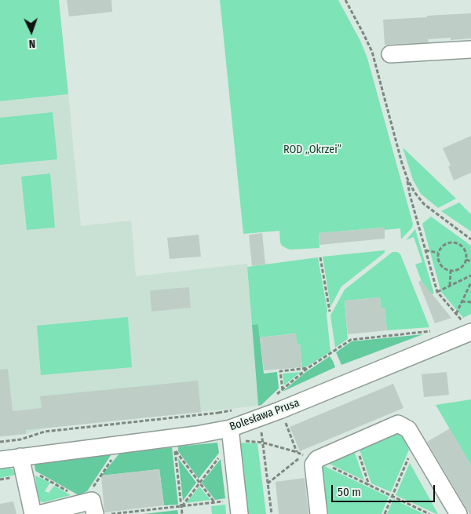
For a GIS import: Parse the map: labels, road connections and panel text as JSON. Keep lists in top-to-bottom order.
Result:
{
  "streets": {
    "street": ["Bolesława Prusa"]
  },
  "parks": ["ROD „Okrzei”"],
  "scale_bar": "50 m",
  "north": "bottom"
}
